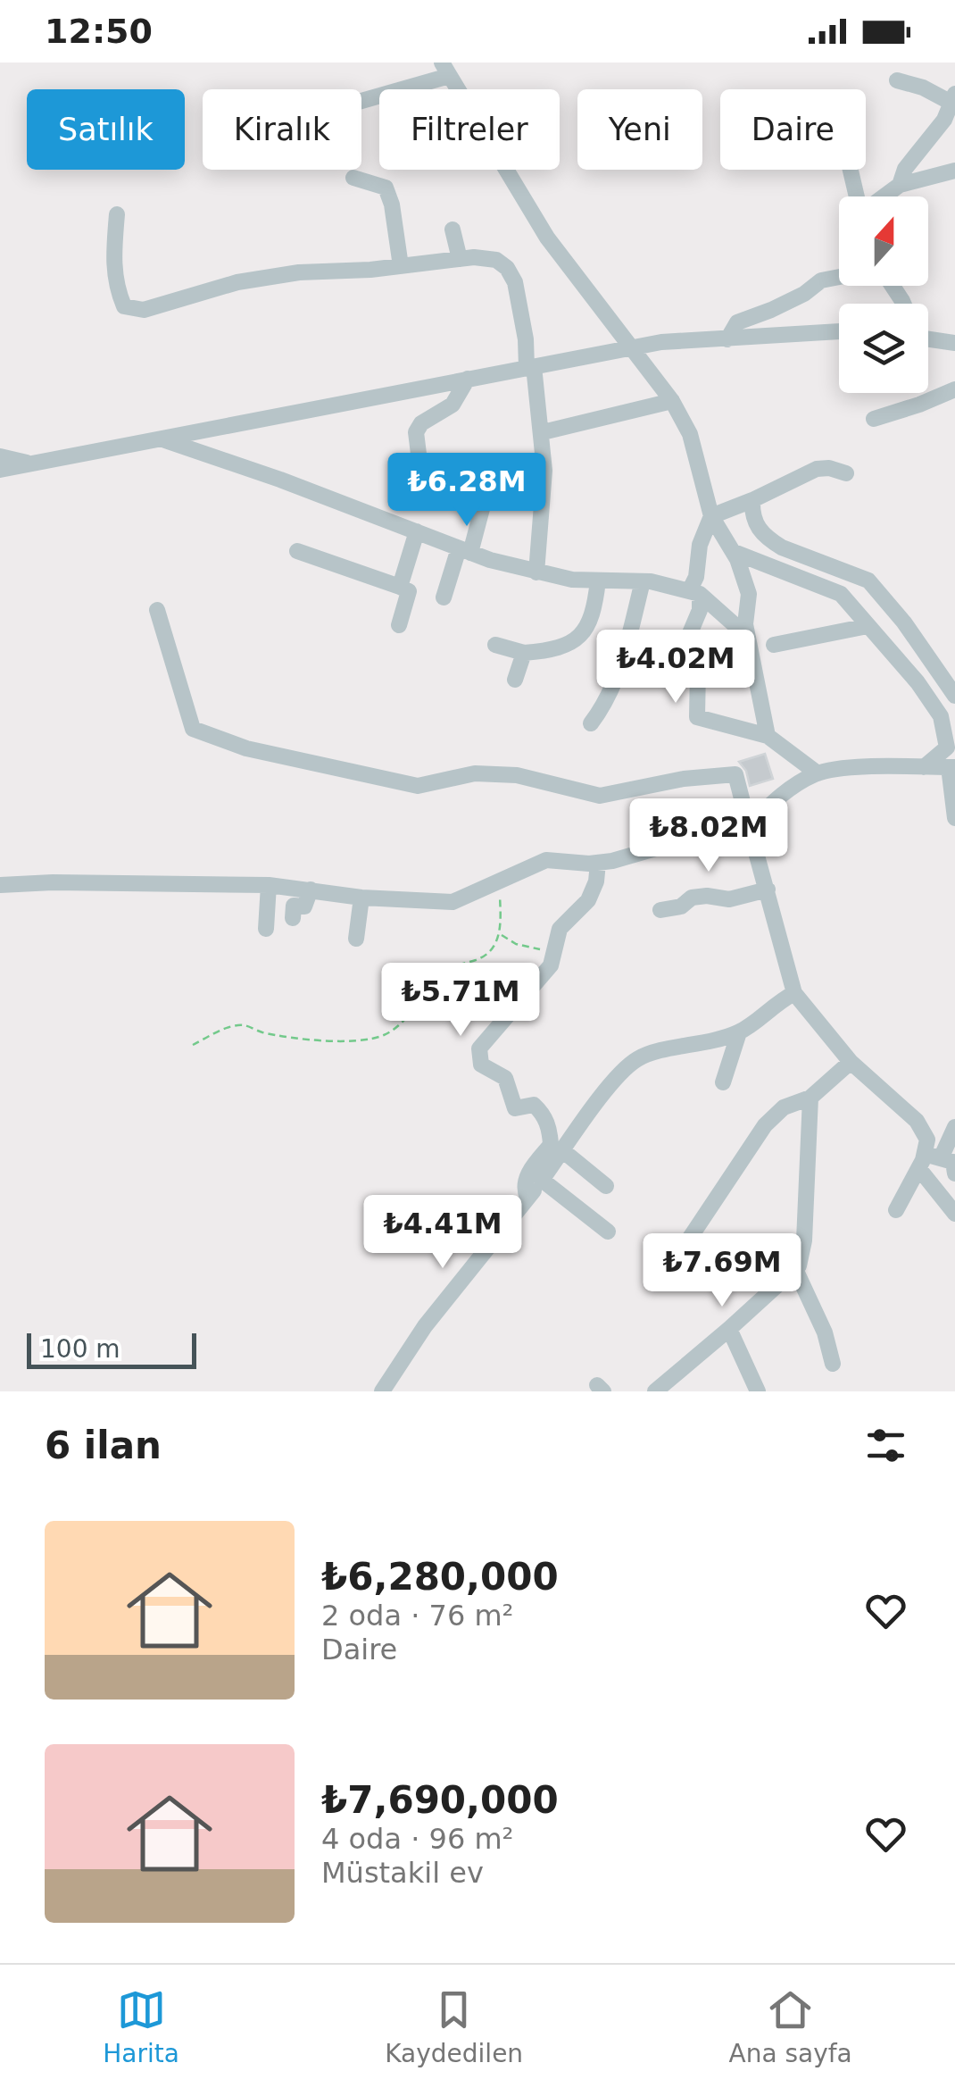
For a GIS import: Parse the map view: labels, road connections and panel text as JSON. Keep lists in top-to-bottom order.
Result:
{
  "scale_bar": "100 m",
  "north": "top",
  "page": {
    "status": "12:50",
    "chip": [
      "Satılık",
      "Kiralık",
      "Filtreler",
      "Yeni",
      "Daire"
    ],
    "price": [
      "₺6.28M",
      "₺4.02M",
      "₺8.02M",
      "₺5.71M",
      "₺4.41M",
      "₺7.69M"
    ],
    "scale": "100 m",
    "heading": "6 ilan",
    "list": [
      {
        "name": "₺6,280,000",
        "note": "2 oda · 76 m² · Daire"
      },
      {
        "name": "₺7,690,000",
        "note": "4 oda · 96 m² · Müstakil ev"
      }
    ],
    "tabs": ["Harita", "Kaydedilen", "Ana sayfa"]
  }
}
